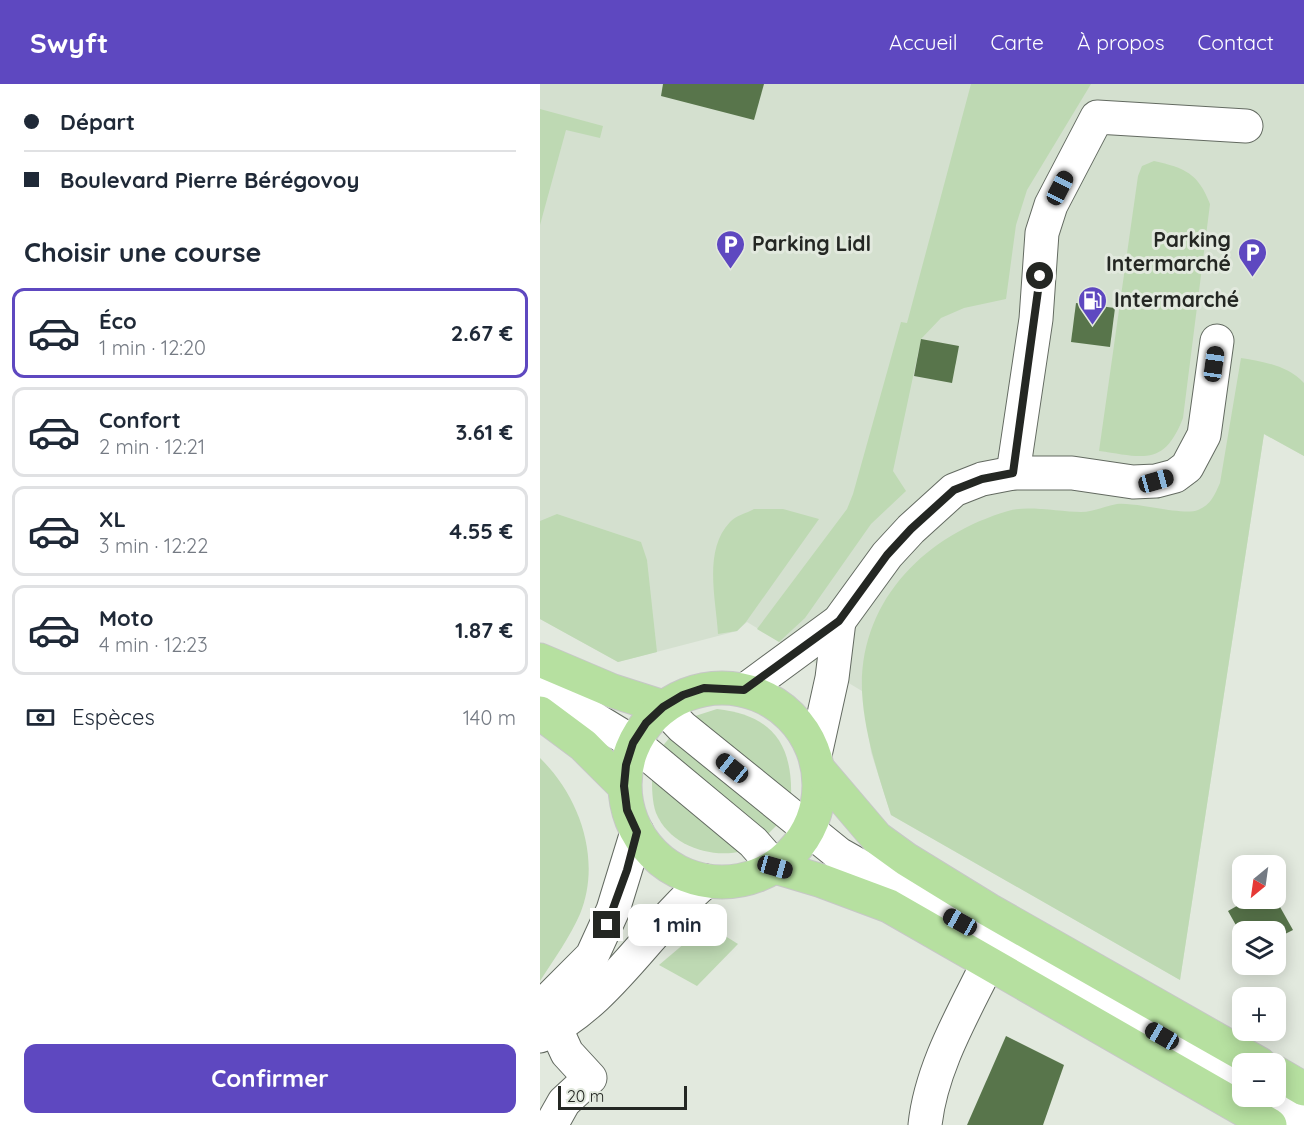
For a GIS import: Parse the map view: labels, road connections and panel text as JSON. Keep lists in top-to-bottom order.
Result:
{
  "places": {
    "parking": ["Parking Lidl", "Parking Intermarché"],
    "fuel station": ["Intermarché"]
  },
  "scale_bar": "20 m",
  "north": "bottom left",
  "page": {
    "header": "Swyft",
    "nav": [
      "Accueil",
      "Carte",
      "À propos",
      "Contact"
    ],
    "banner": ["Départ", "Boulevard Pierre Bérégovoy"],
    "heading": "Choisir une course",
    "list": [
      {
        "name": "Éco",
        "note": "1 min · 12:20",
        "value": "2.67 €"
      },
      {
        "name": "Confort",
        "note": "2 min · 12:21",
        "value": "3.61 €"
      },
      {
        "name": "XL",
        "note": "3 min · 12:22",
        "value": "4.55 €"
      },
      {
        "name": "Moto",
        "note": "4 min · 12:23",
        "value": "1.87 €"
      }
    ],
    "pay": ["Espèces", "140 m"],
    "map_buttons": ["+", "−"],
    "bubble": "1 min",
    "buttons": "Confirmer",
    "scale": "20 m"
  }
}
